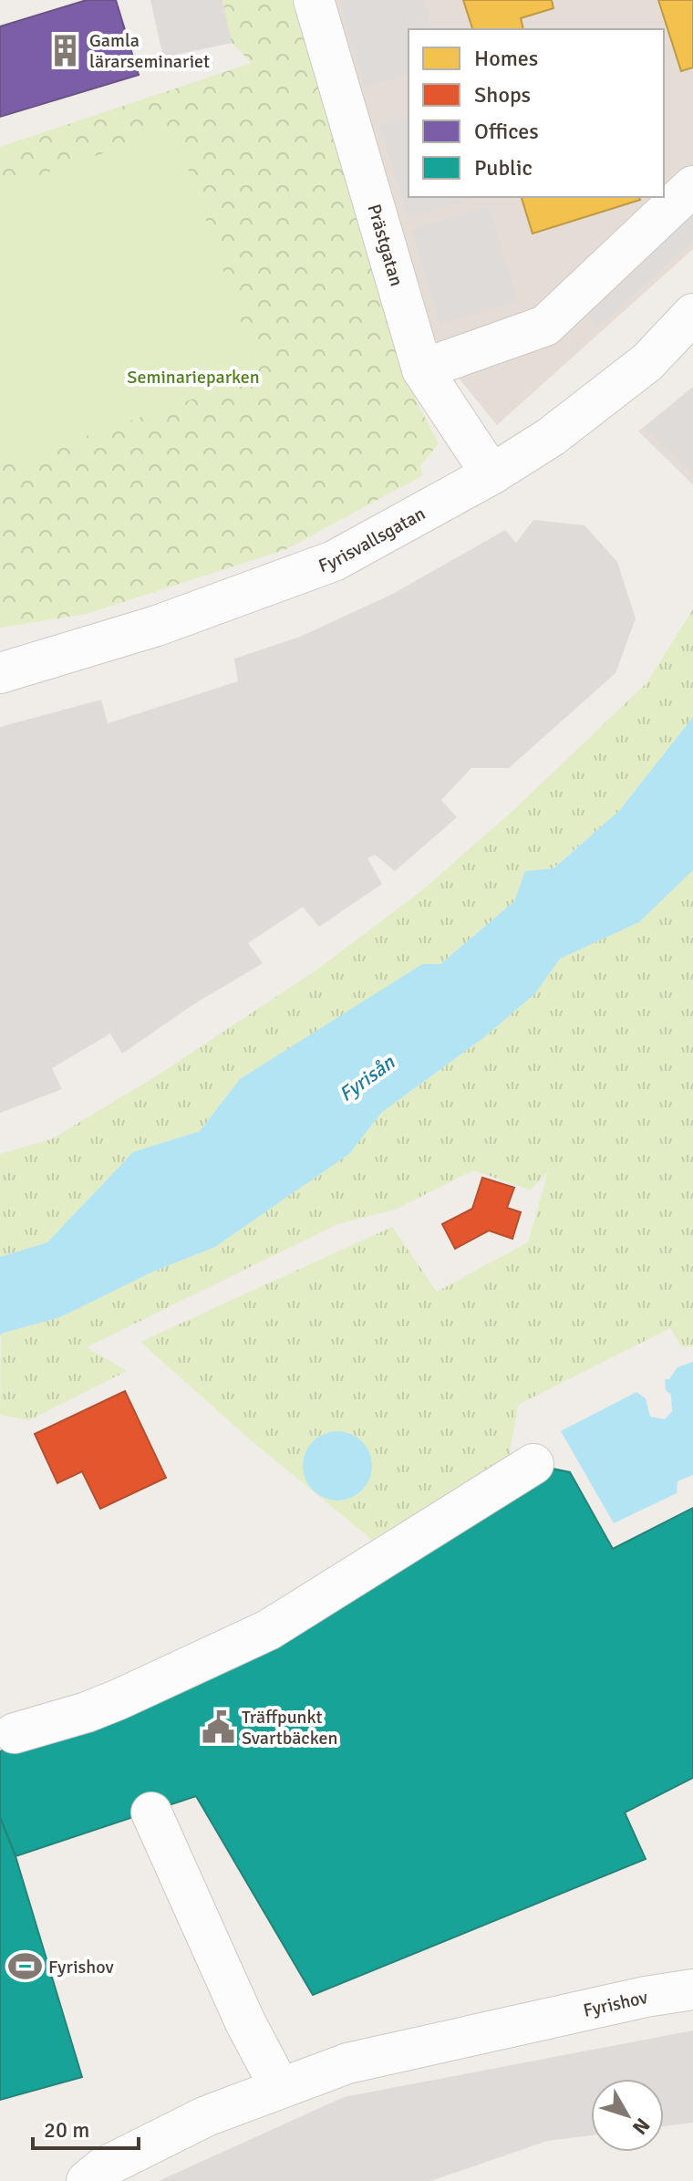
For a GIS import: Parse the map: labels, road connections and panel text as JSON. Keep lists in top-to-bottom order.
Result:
{
  "streets": {
    "street": ["Prästgatan", "Fyrisvallsgatan", "Fyrishov"]
  },
  "crossings": [
    ["Prästgatan", "Fyrisvallsgatan"]
  ],
  "water": ["Fyrisån"],
  "parks": ["Seminarieparken"],
  "places": {
    "building": ["Gamla lärarseminariet"],
    "public building": ["Träffpunkt Svartbäcken"],
    "sports": ["Fyrishov"]
  },
  "legend": [
    "Homes",
    "Shops",
    "Offices",
    "Public"
  ],
  "scale_bar": "20 m",
  "north": "bottom right"
}
